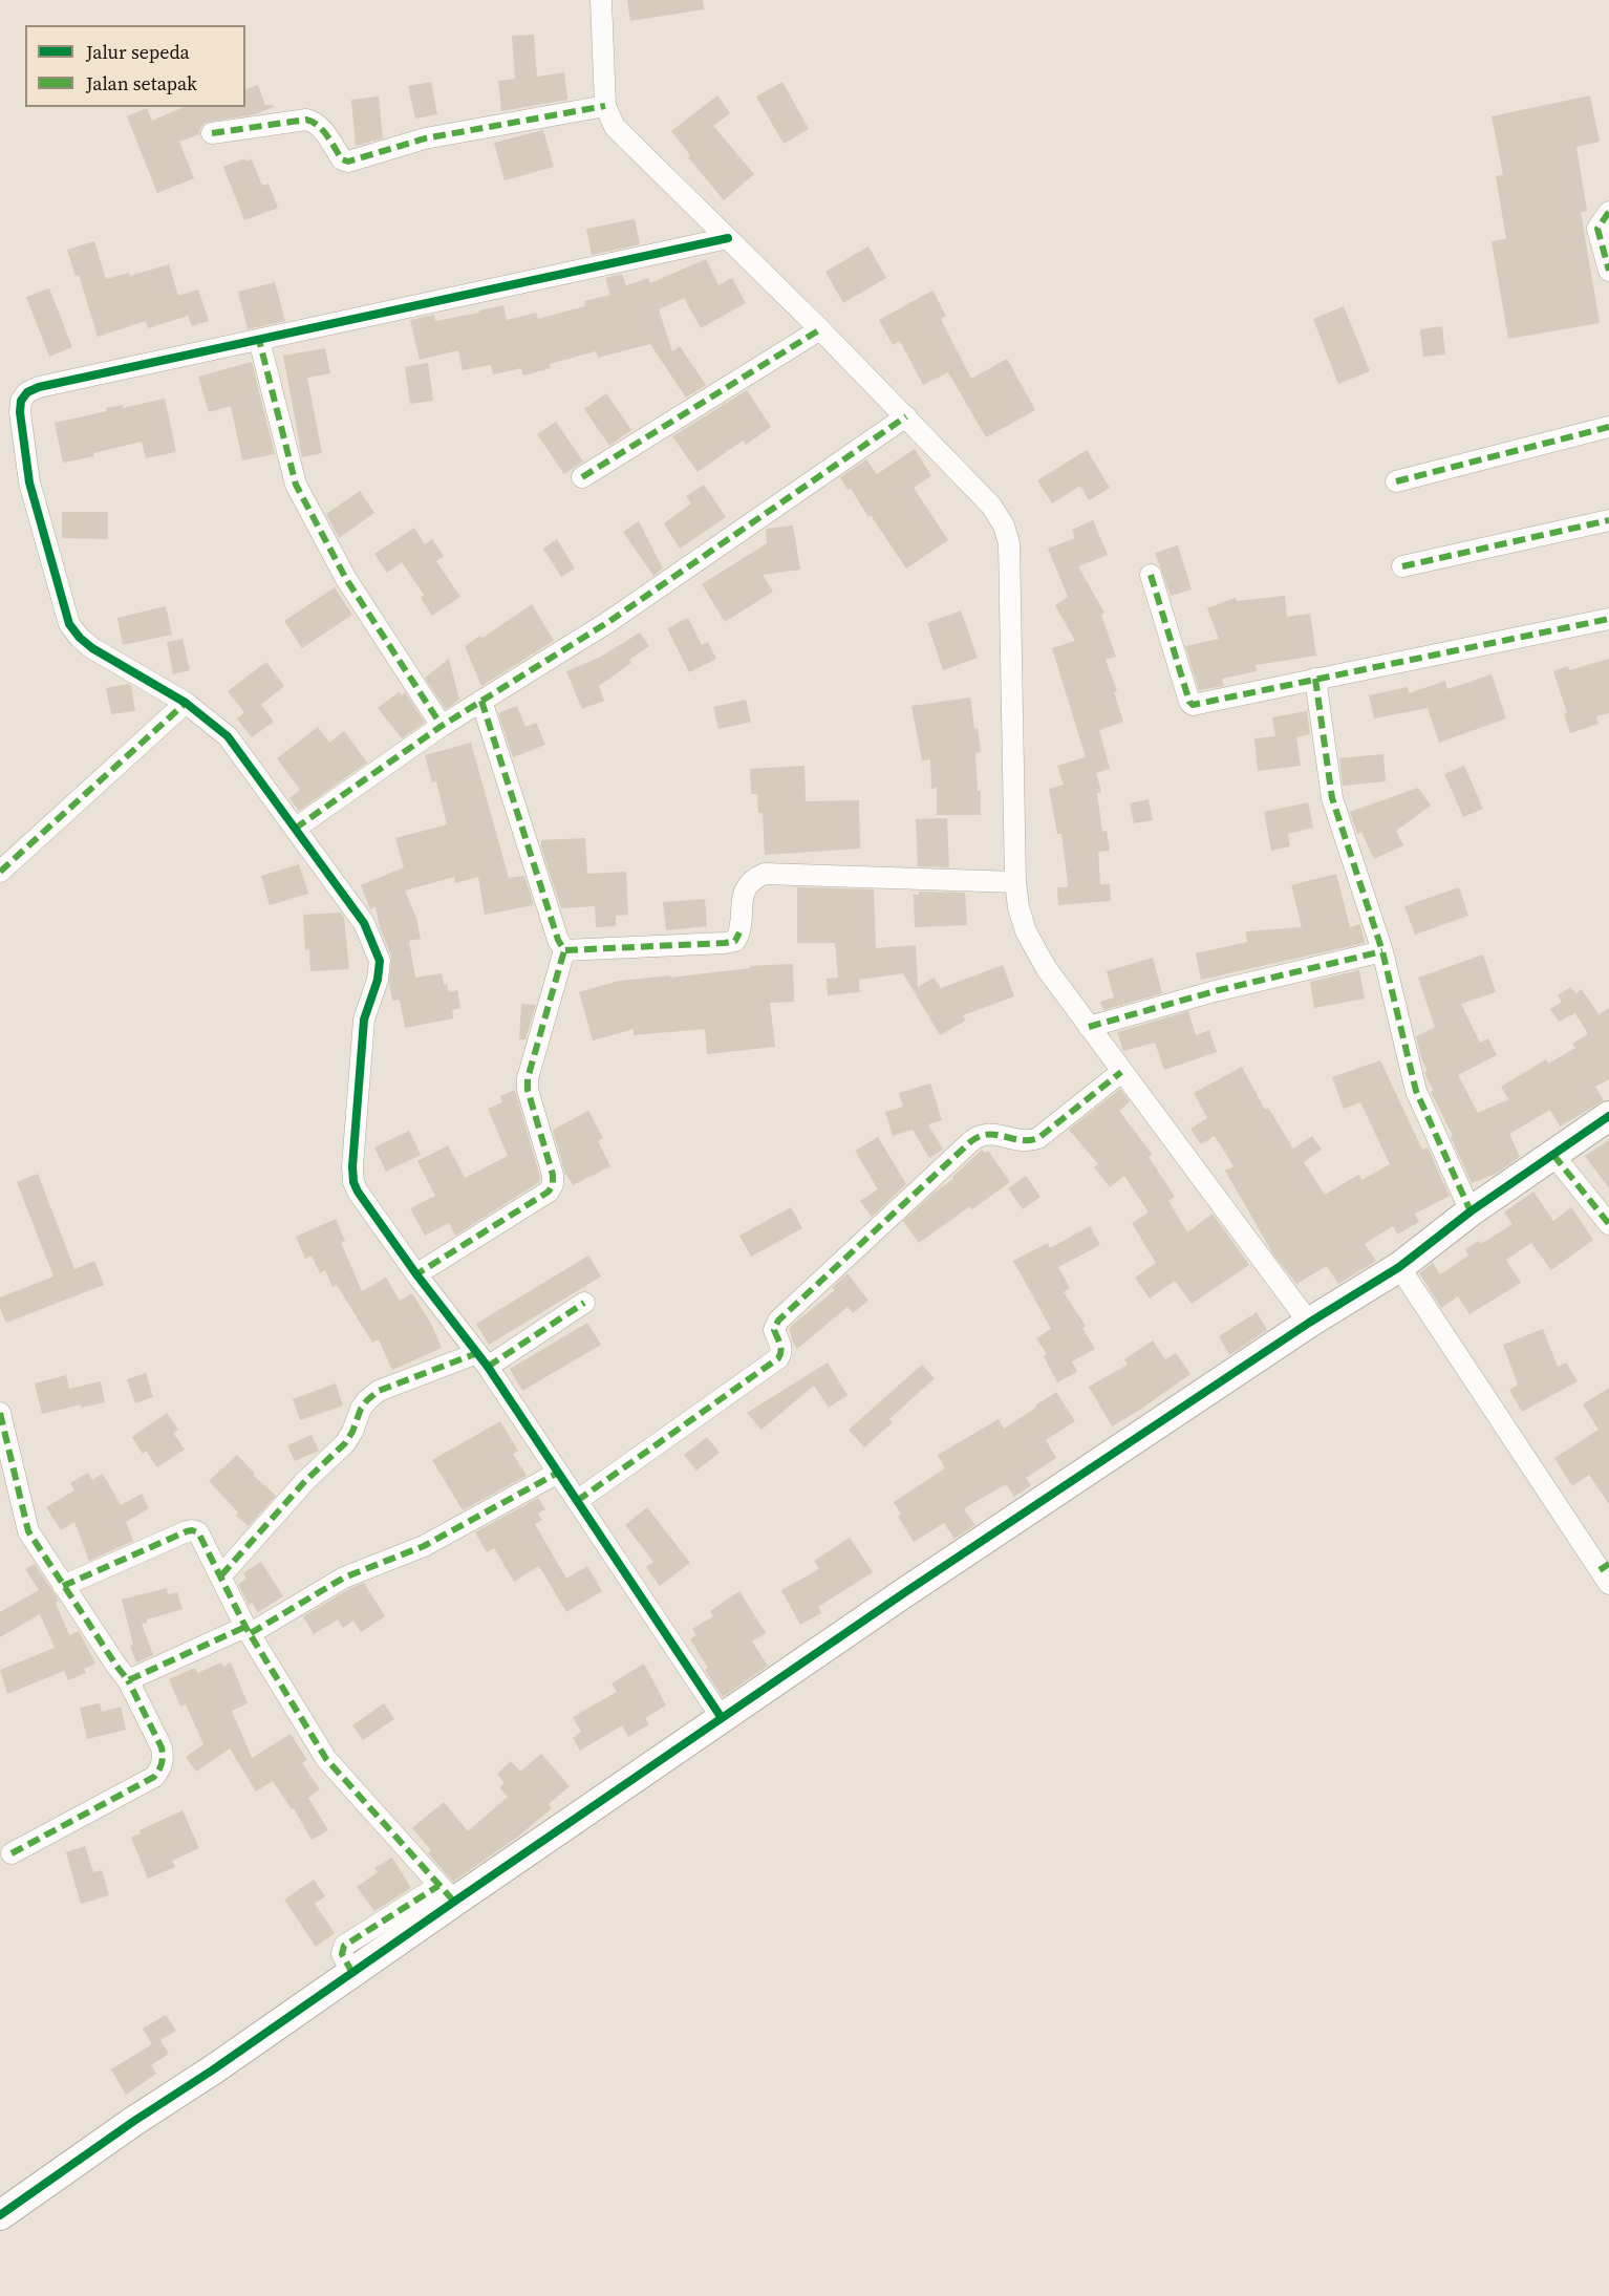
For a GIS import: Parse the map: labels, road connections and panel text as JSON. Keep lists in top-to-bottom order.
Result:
{
  "legend": ["Jalur sepeda", "Jalan setapak"]
}
